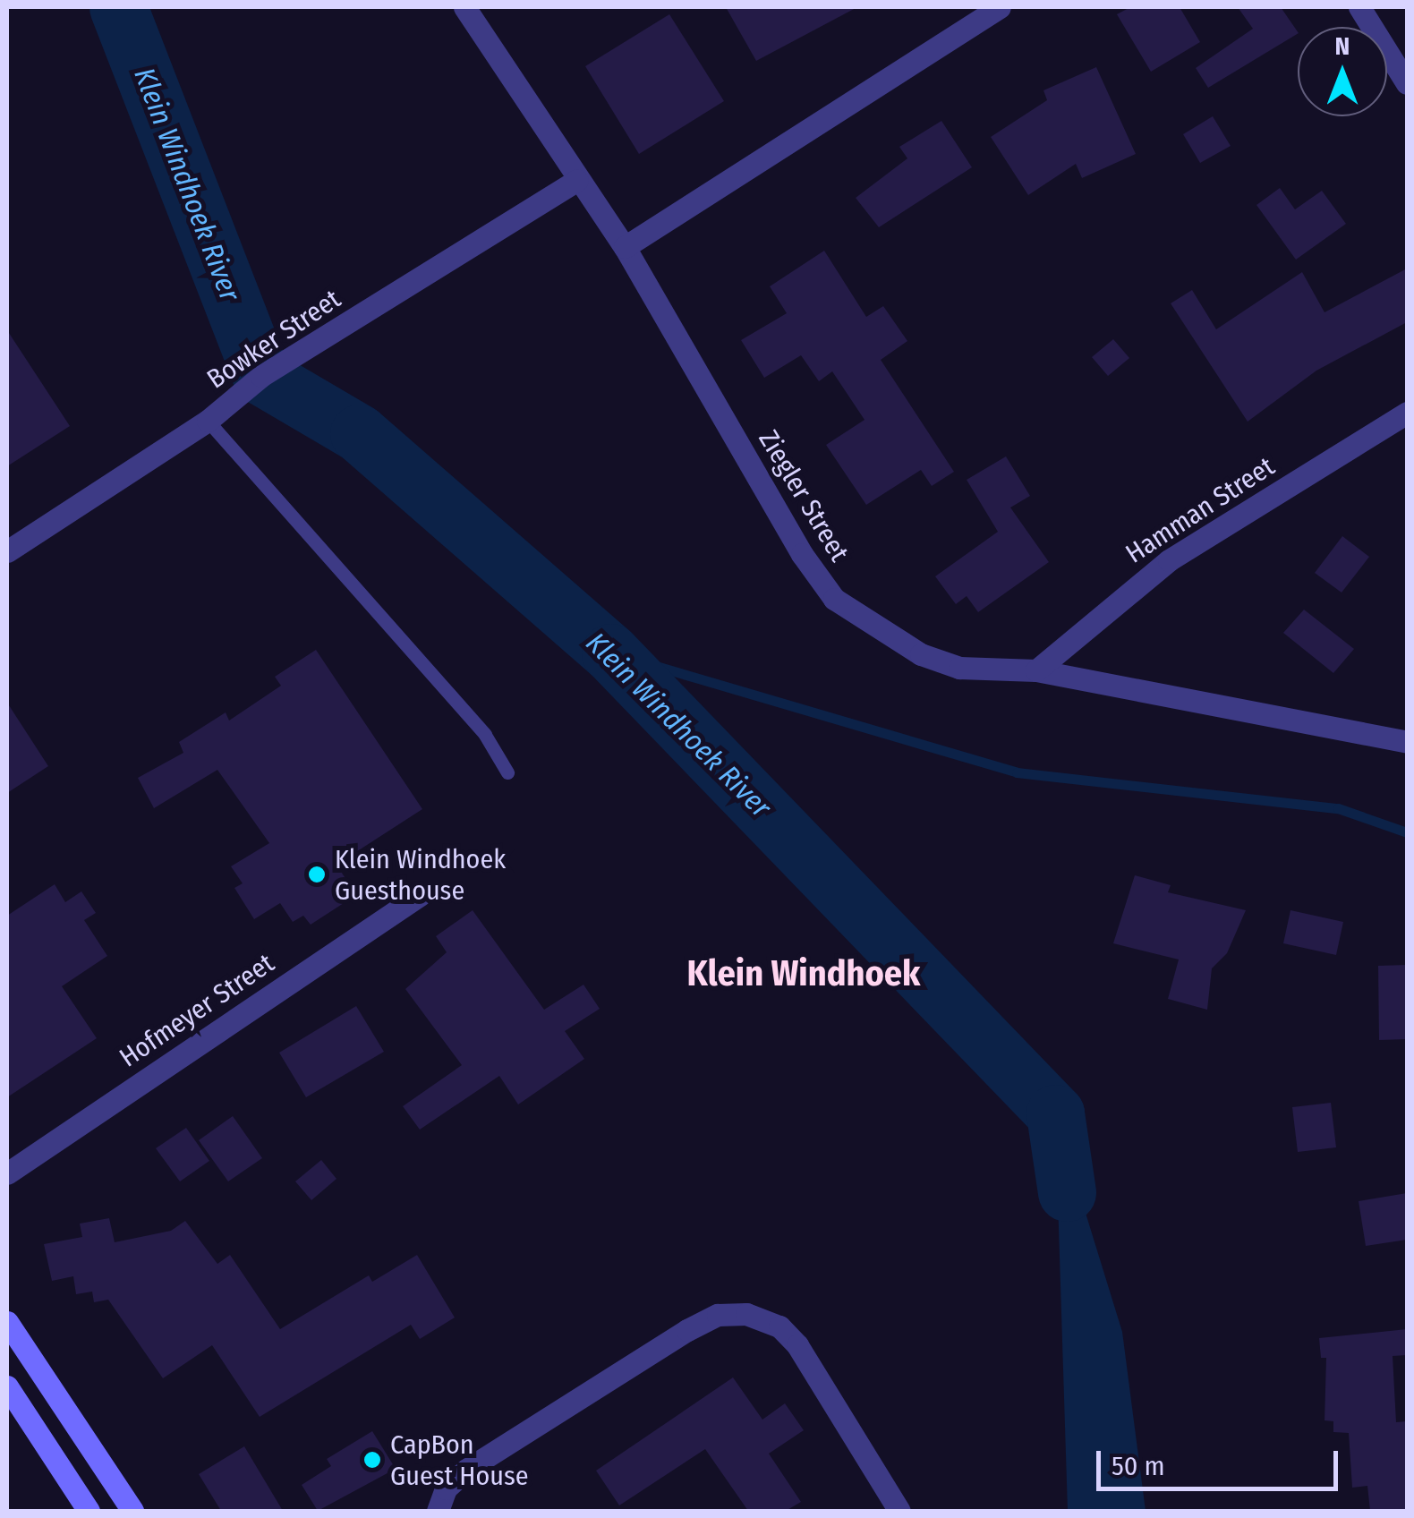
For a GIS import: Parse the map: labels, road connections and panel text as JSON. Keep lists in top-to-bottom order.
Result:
{
  "streets": {
    "street": [
      "Bowker Street",
      "Ziegler Street",
      "Hamman Street",
      "Hofmeyer Street"
    ]
  },
  "crossings": [
    ["Bowker Street", "Ziegler Street"],
    ["Ziegler Street", "Hamman Street"]
  ],
  "districts": ["Klein Windhoek"],
  "water": ["Klein Windhoek River"],
  "places": ["Klein Windhoek Guesthouse", "CapBon Guest House"],
  "scale_bar": "50 m",
  "north": "top"
}
